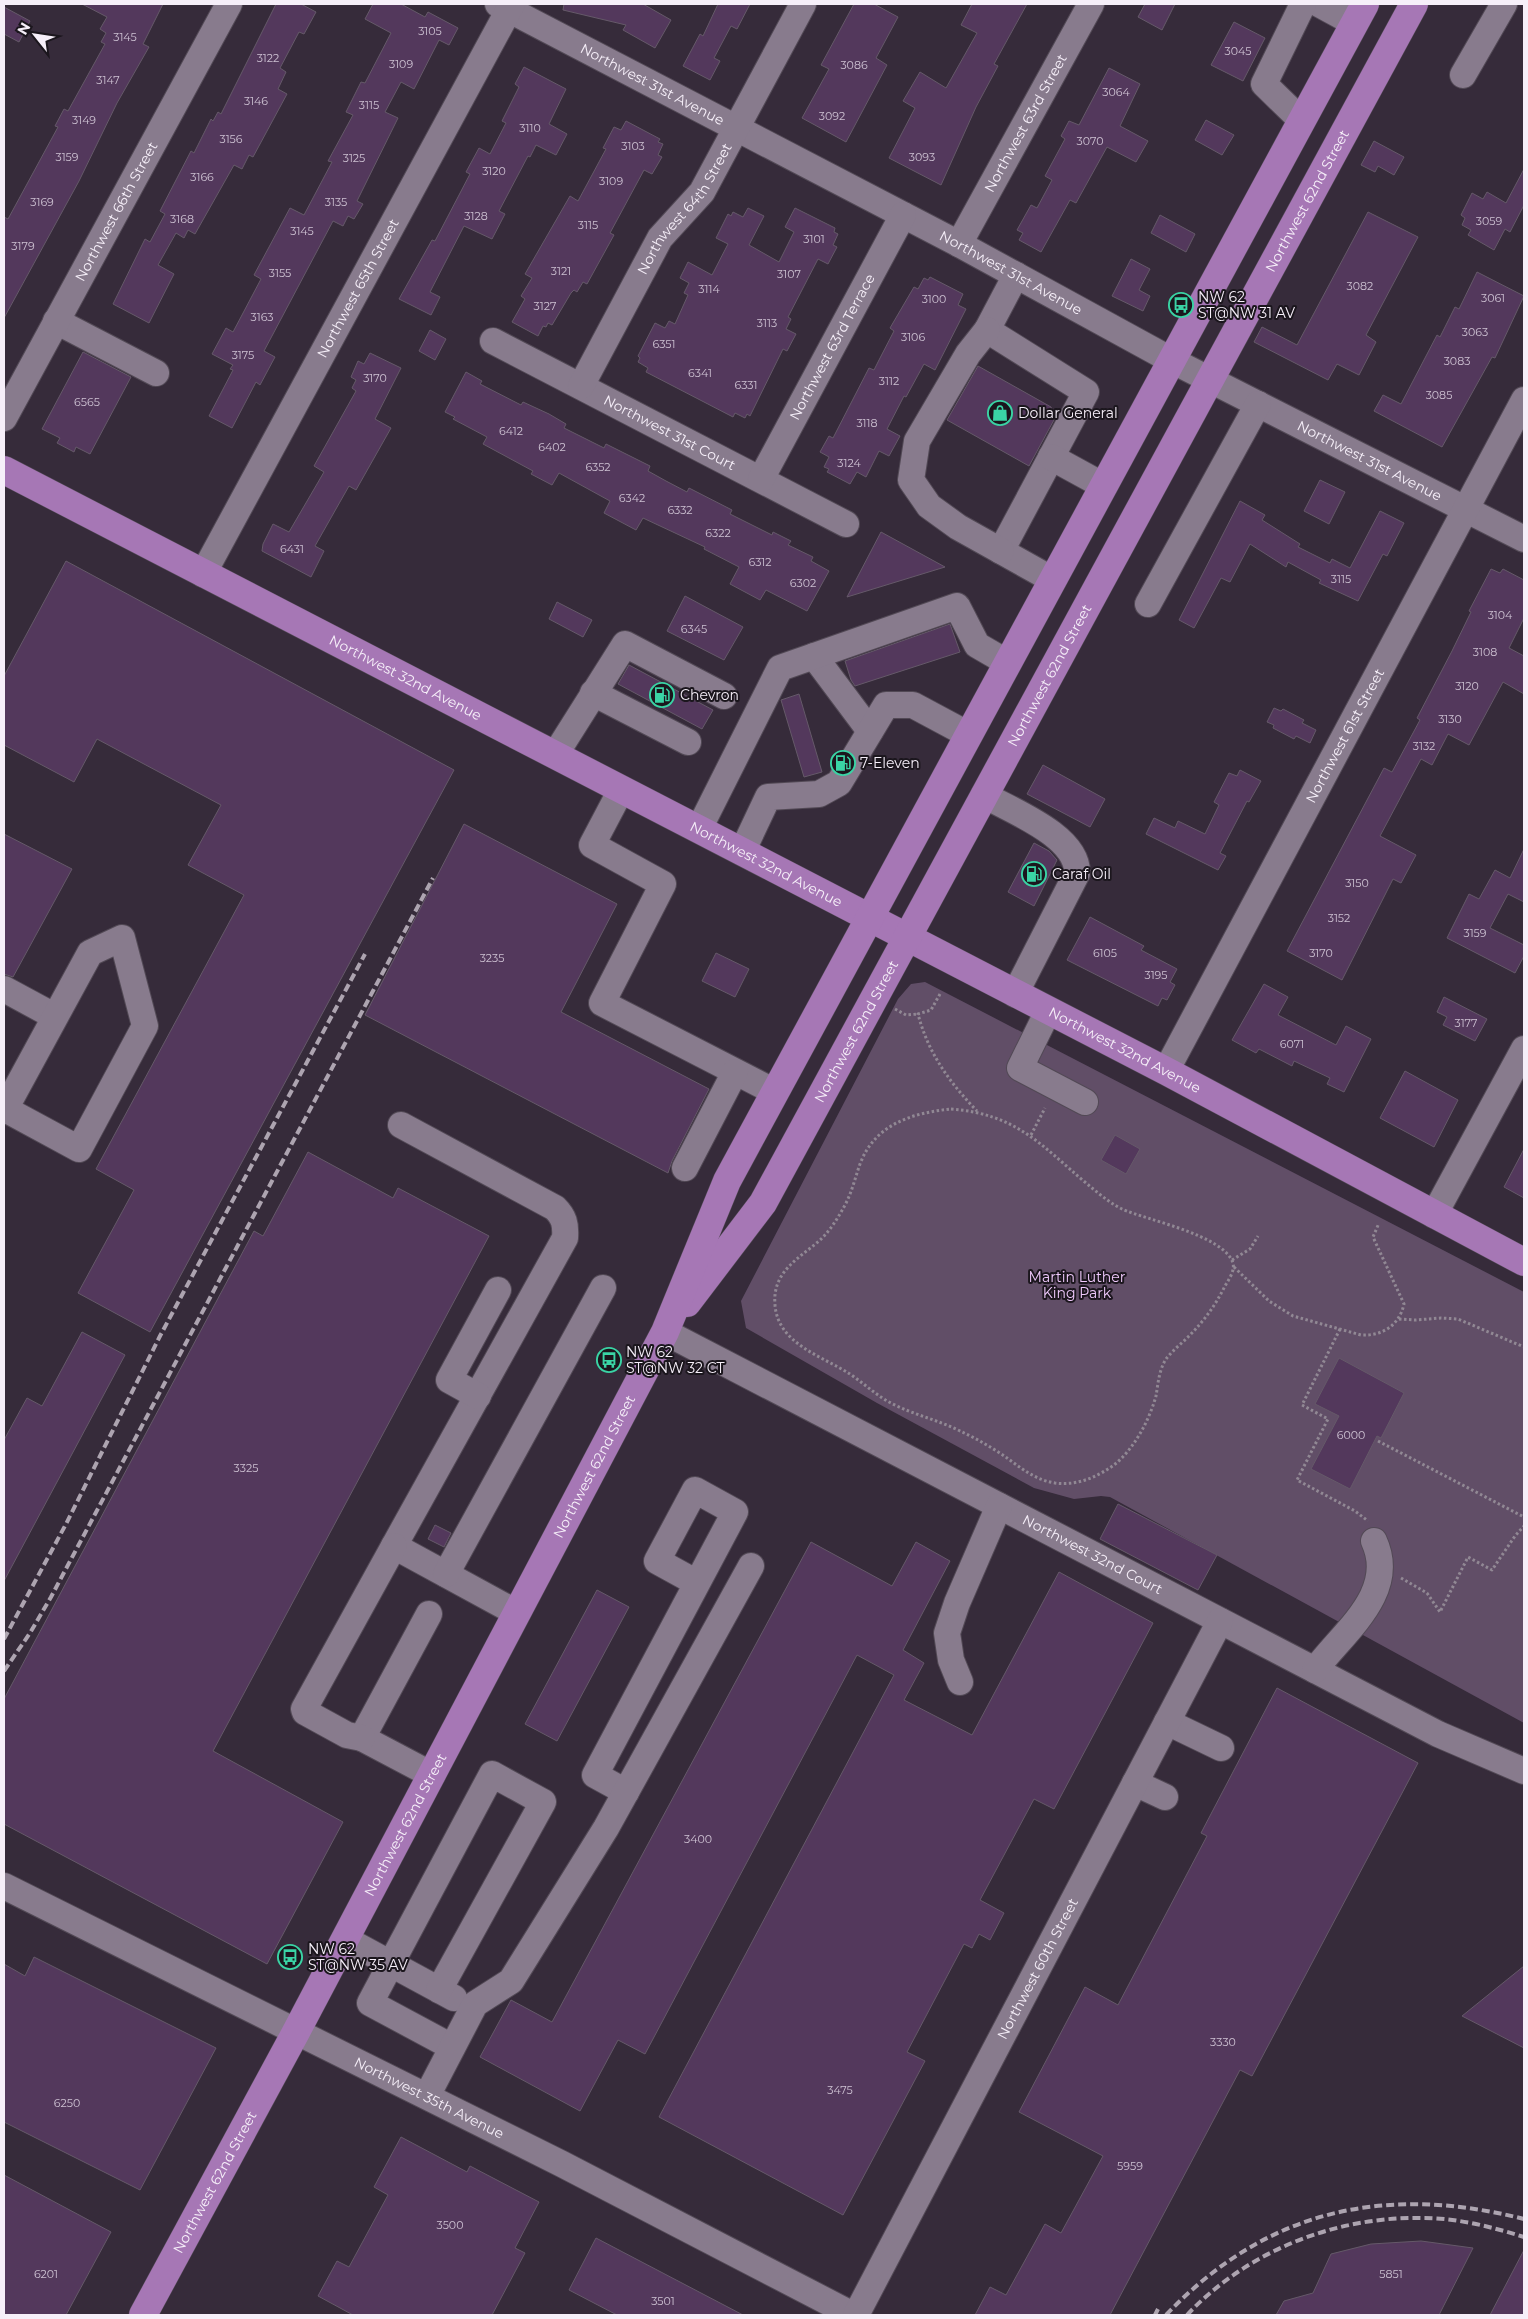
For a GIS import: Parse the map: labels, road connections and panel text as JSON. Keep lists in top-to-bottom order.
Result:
{
  "streets": {
    "main road": ["Northwest 62nd Street", "Northwest 32nd Avenue"],
    "street": [
      "Northwest 31st Avenue",
      "Northwest 63rd Street",
      "Northwest 64th Street",
      "Northwest 66th Street",
      "Northwest 65th Street",
      "Northwest 63rd Terrace",
      "Northwest 31st Court",
      "Northwest 61st Street",
      "Northwest 32nd Court",
      "Northwest 60th Street",
      "Northwest 35th Avenue"
    ]
  },
  "crossings": [
    ["Northwest 31st Avenue", "Northwest 63rd Street"],
    ["Northwest 31st Avenue", "Northwest 62nd Street"],
    ["Northwest 31st Avenue", "Northwest 64th Street"],
    ["Northwest 31st Avenue", "Northwest 65th Street"],
    ["Northwest 31st Avenue", "Northwest 63rd Terrace"],
    ["Northwest 31st Avenue", "Northwest 61st Street"],
    ["Northwest 62nd Street", "Northwest 32nd Avenue"],
    ["Northwest 62nd Street", "Northwest 32nd Court"],
    ["Northwest 62nd Street", "Northwest 35th Avenue"],
    ["Northwest 64th Street", "Northwest 31st Court"],
    ["Northwest 65th Street", "Northwest 32nd Avenue"],
    ["Northwest 63rd Terrace", "Northwest 31st Court"],
    ["Northwest 32nd Avenue", "Northwest 61st Street"],
    ["Northwest 32nd Court", "Northwest 60th Street"],
    ["Northwest 60th Street", "Northwest 35th Avenue"]
  ],
  "parks": ["Martin Luther King Park"],
  "places": {
    "bus stop": ["NW 62 ST@NW 31 AV", "NW 62 ST@NW 32 CT", "NW 62 ST@NW 35 AV"],
    "shop": ["Dollar General"],
    "fuel station": ["Chevron", "7-Eleven", "Caraf Oil"]
  },
  "house_numbers": [
    "3105",
    "3145",
    "3045",
    "3122",
    "3109",
    "3086",
    "3147",
    "3064",
    "3146",
    "3115",
    "3092",
    "3149",
    "3110",
    "3156",
    "3070",
    "3103",
    "3159",
    "3093",
    "3125",
    "3120",
    "3166",
    "3109",
    "3169",
    "3135",
    "3128",
    "3168",
    "3059",
    "3115",
    "3145",
    "3101",
    "3179",
    "3121",
    "3155",
    "3107",
    "3082",
    "3114",
    "3061",
    "3100",
    "3127",
    "3163",
    "3113",
    "3063",
    "3106",
    "6351",
    "3175",
    "3083",
    "6341",
    "3170",
    "3112",
    "6331",
    "3085",
    "6565",
    "3118",
    "6412",
    "6402",
    "3124",
    "6352",
    "6342",
    "6332",
    "6322",
    "6431",
    "6312",
    "3115",
    "6302",
    "3104",
    "6345",
    "3108",
    "3120",
    "3130",
    "3132",
    "3150",
    "3152",
    "3159",
    "6105",
    "3170",
    "3235",
    "3195",
    "3177",
    "6071",
    "6000",
    "3325",
    "3400",
    "3330",
    "3475",
    "6250",
    "5959",
    "3500",
    "6201",
    "5851",
    "3501"
  ],
  "north": "top left"
}
